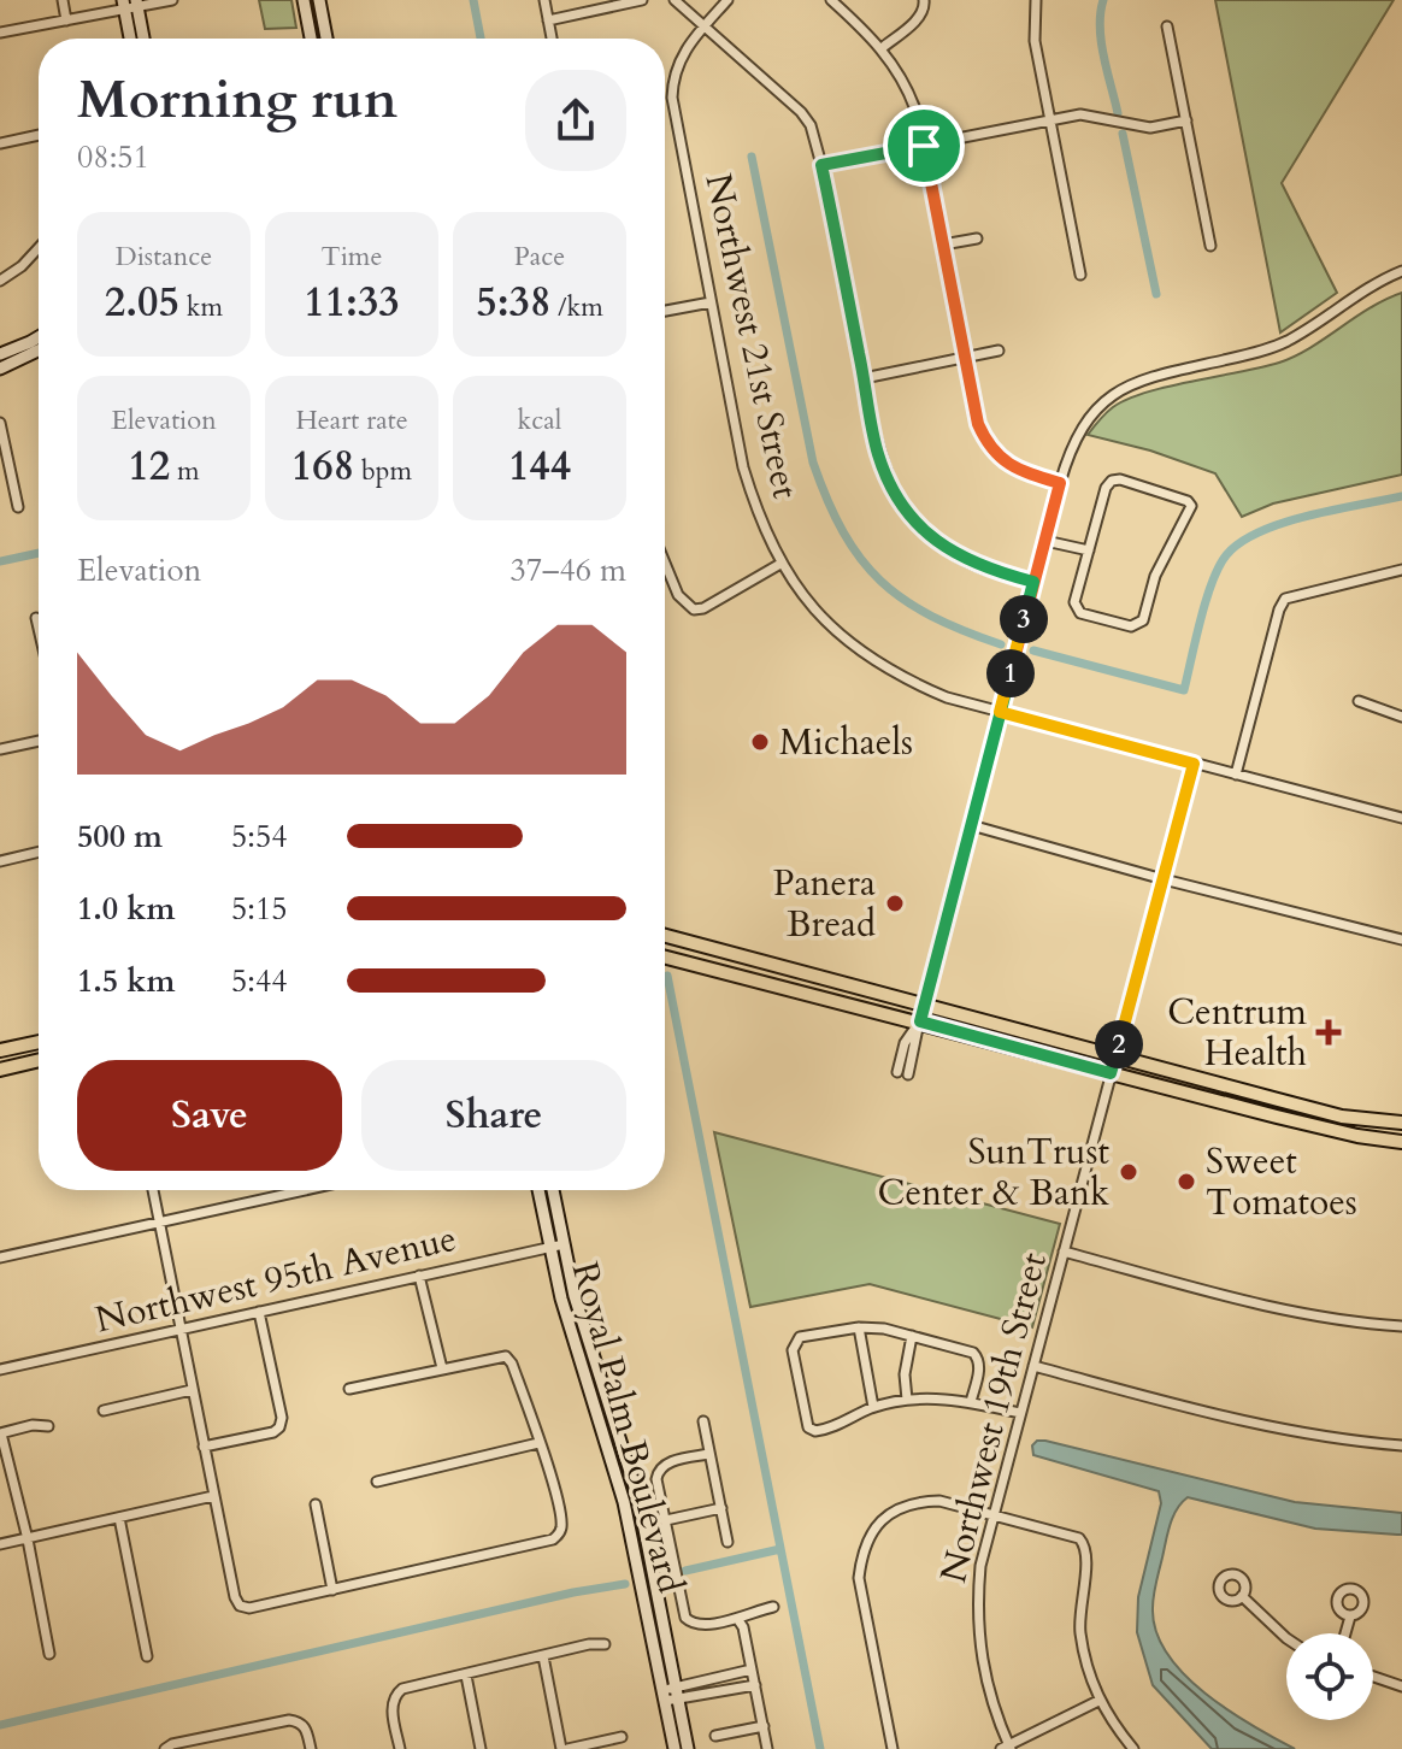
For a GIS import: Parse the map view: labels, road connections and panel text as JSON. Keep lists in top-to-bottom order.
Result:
{
  "streets": {
    "main road": ["Royal Palm Boulevard"],
    "street": ["Northwest 21st Street", "Northwest 95th Avenue", "Northwest 19th Street"]
  },
  "crossings": [
    ["Northwest 21st Street", "Northwest 19th Street"],
    ["Northwest 95th Avenue", "Royal Palm Boulevard"]
  ],
  "places": {
    "other": [
      "Michaels",
      "Panera Bread",
      "SunTrust Center & Bank",
      "Sweet Tomatoes"
    ],
    "health": ["Centrum Health"]
  },
  "page": {
    "heading": ["Morning run", "08:51"],
    "stats": [
      ["Distance", "2.05 km"],
      ["Time", "11:33"],
      ["Pace", "5:38 /km"],
      ["Elevation", "12 m"],
      ["Heart rate", "168 bpm"],
      ["kcal", "144"]
    ],
    "chart": ["Elevation", "37–46 m"],
    "pins": ["3", "1", "2"],
    "list": [
      {
        "name": "500 m",
        "note": "5:54"
      },
      {
        "name": "1.0 km",
        "note": "5:15"
      },
      {
        "name": "1.5 km",
        "note": "5:44"
      }
    ],
    "buttons": ["Save", "Share"]
  }
}
